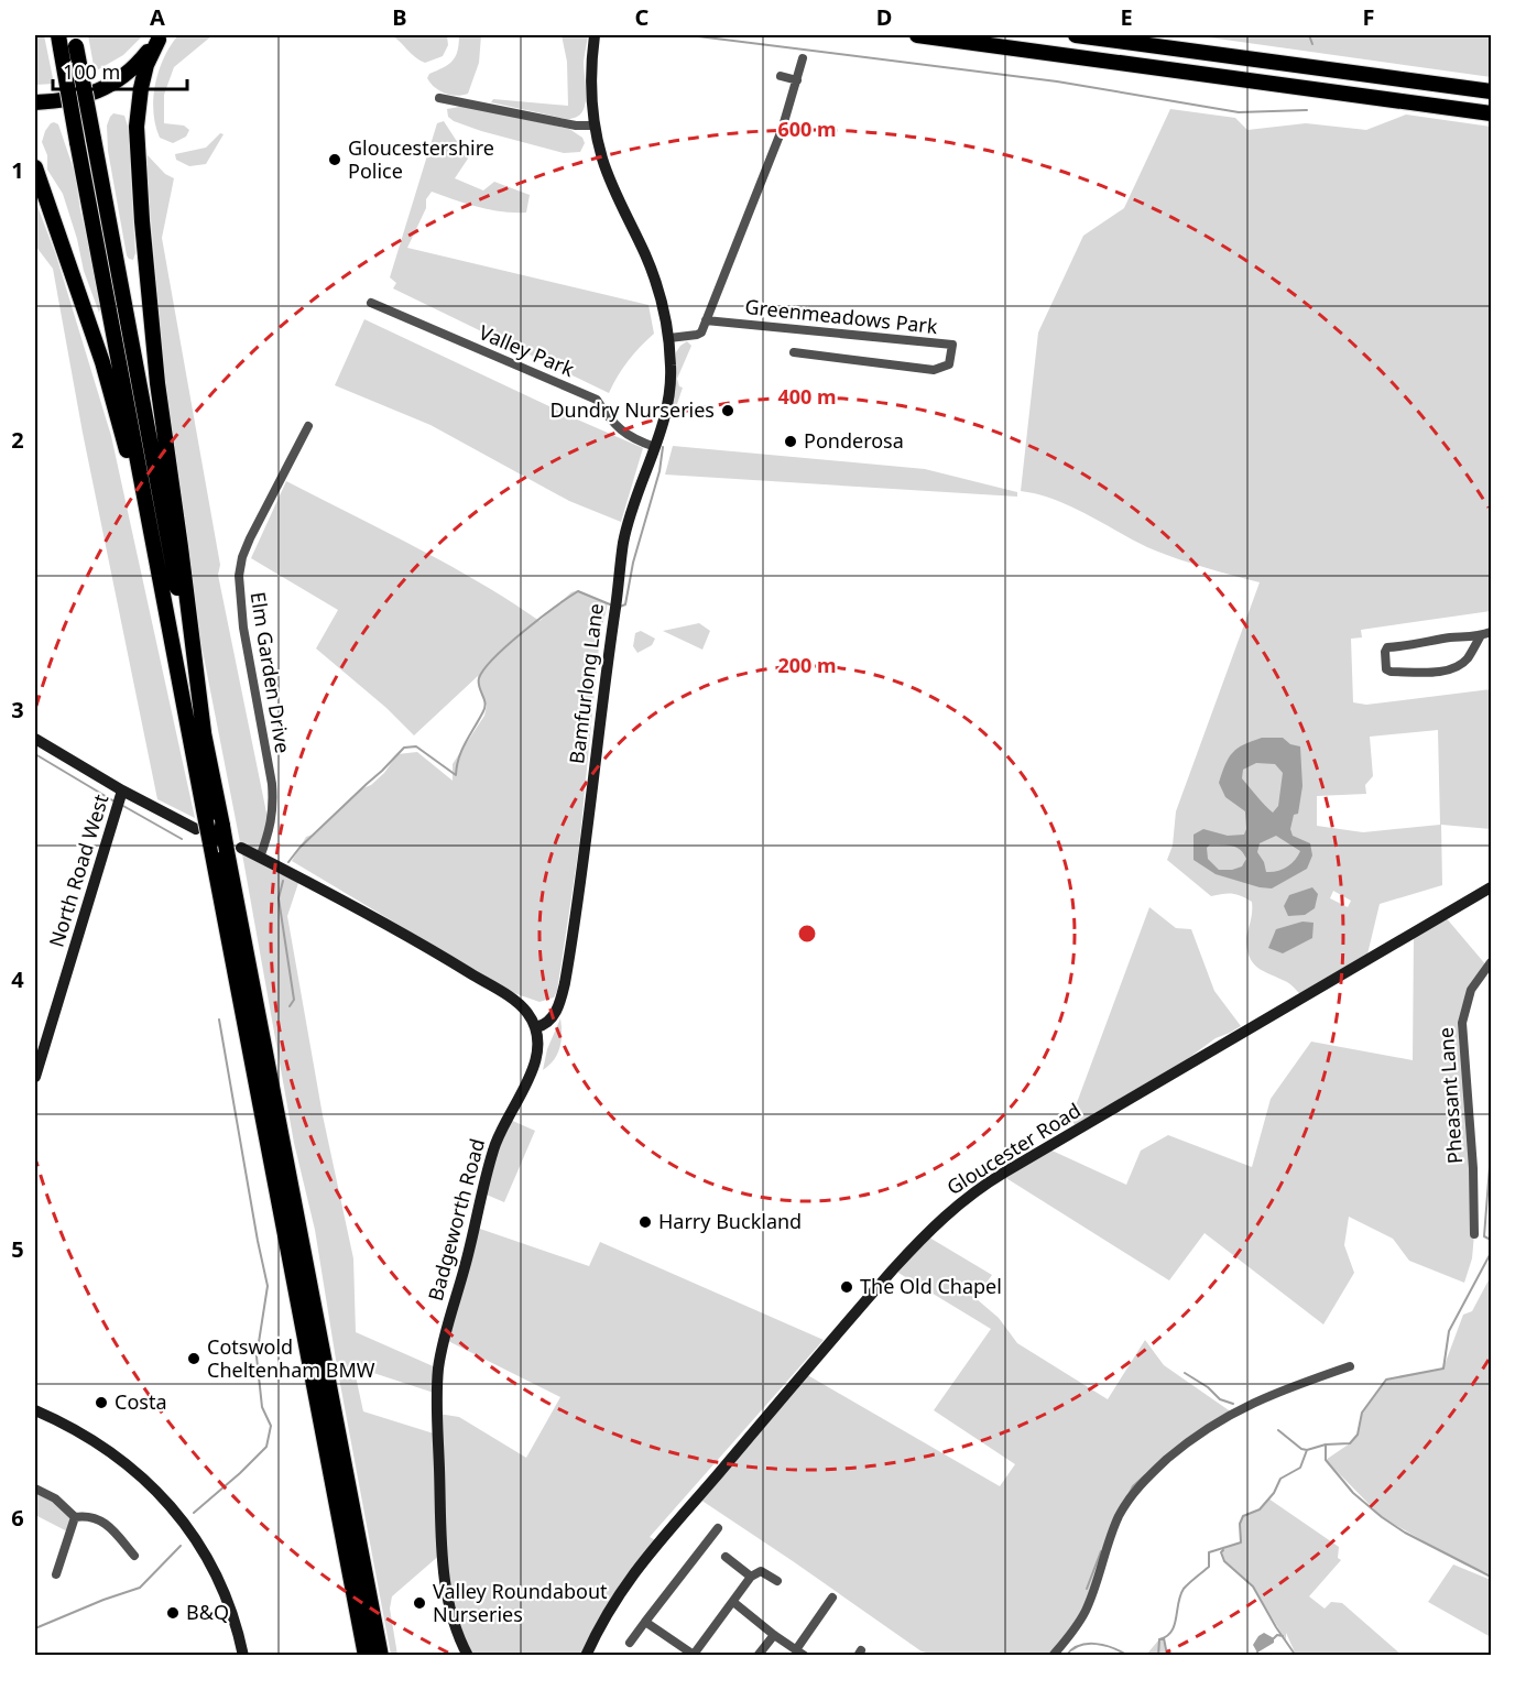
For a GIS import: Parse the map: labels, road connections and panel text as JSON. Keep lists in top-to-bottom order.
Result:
{
  "streets": {
    "street": [
      "Greenmeadows Park",
      "Valley Park",
      "Elm Garden Drive",
      "Bamfurlong Lane",
      "North Road West",
      "Pheasant Lane",
      "Gloucester Road",
      "Badgeworth Road"
    ]
  },
  "crossings": [
    ["Valley Park", "Bamfurlong Lane"],
    ["Bamfurlong Lane", "Badgeworth Road"]
  ],
  "places": [
    "Gloucestershire Police",
    "Dundry Nurseries",
    "Ponderosa",
    "Harry Buckland",
    "The Old Chapel",
    "Cotswold Cheltenham BMW",
    "Costa",
    "Valley Roundabout Nurseries",
    "B&Q"
  ],
  "scale_bar": "100 m",
  "grid": {
    "columns": [
      "A",
      "B",
      "C",
      "D",
      "E",
      "F"
    ],
    "rows": [
      "1",
      "2",
      "3",
      "4",
      "5",
      "6"
    ]
  },
  "rings": ["600 m", "400 m", "200 m"]
}
